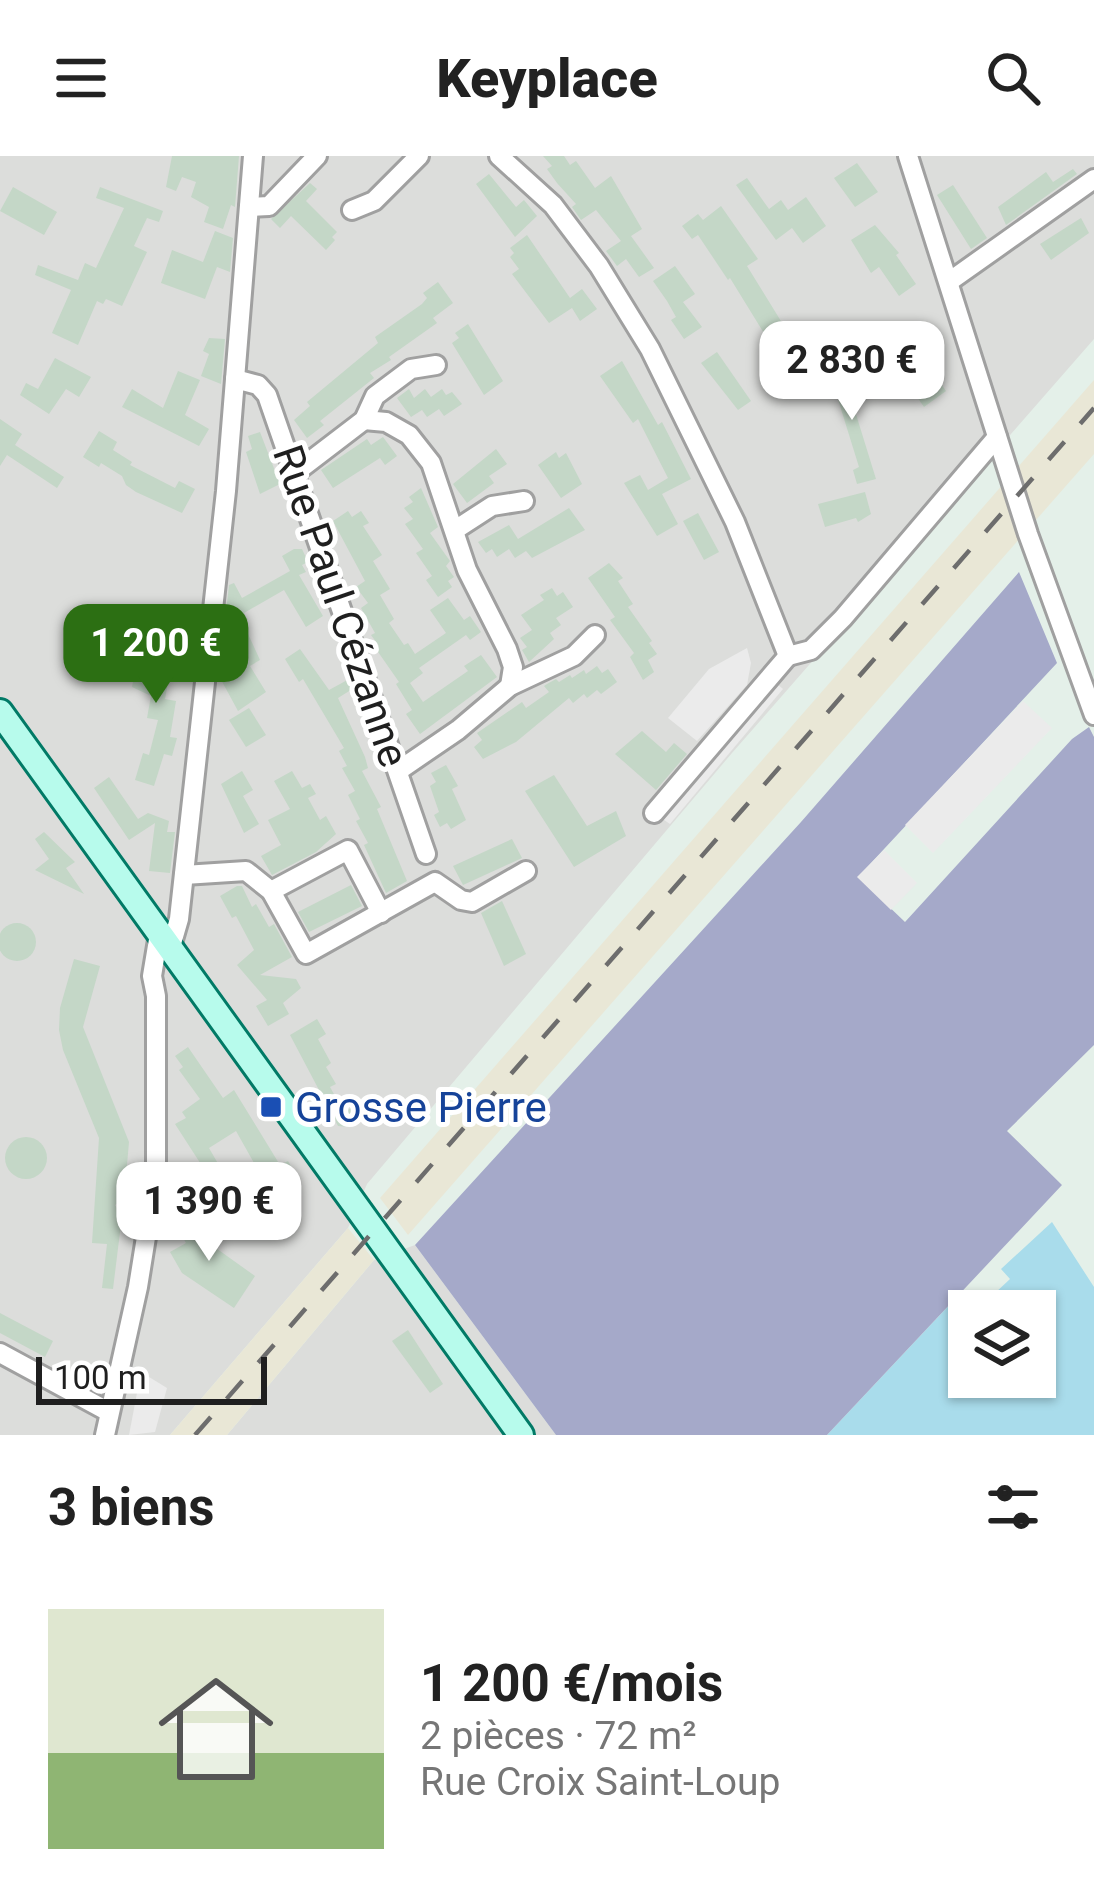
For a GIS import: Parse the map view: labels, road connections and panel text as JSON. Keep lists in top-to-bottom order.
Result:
{
  "streets": {
    "street": ["Rue Paul Cézanne"]
  },
  "places": {
    "transit": ["Grosse Pierre"]
  },
  "scale_bar": "100 m",
  "page": {
    "header": "Keyplace",
    "price": ["2 830 €", "1 200 €", "1 390 €"],
    "scale": "100 m",
    "heading": "3 biens",
    "list": [
      {
        "name": "1 200 €/mois",
        "note": "2 pièces · 72 m² · Rue Croix Saint-Loup"
      }
    ]
  }
}
